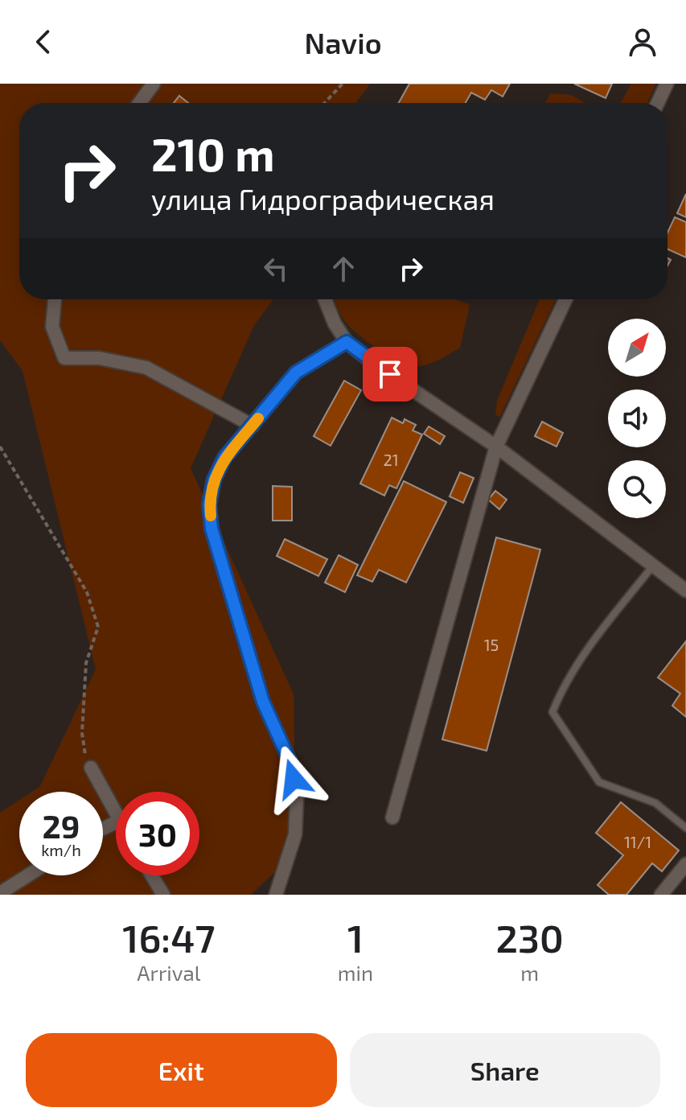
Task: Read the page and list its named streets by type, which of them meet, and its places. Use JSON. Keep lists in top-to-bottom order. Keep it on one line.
{"house_numbers":["21","15","11/1"],"north":"top right","page":{"header":"Navio","turn":["210 m","улица Гидрографическая"],"speed":"29 km/h","limit":"30","eta":["16:47","Arrival","1","min","230","m"],"buttons":["Exit","Share"]}}
